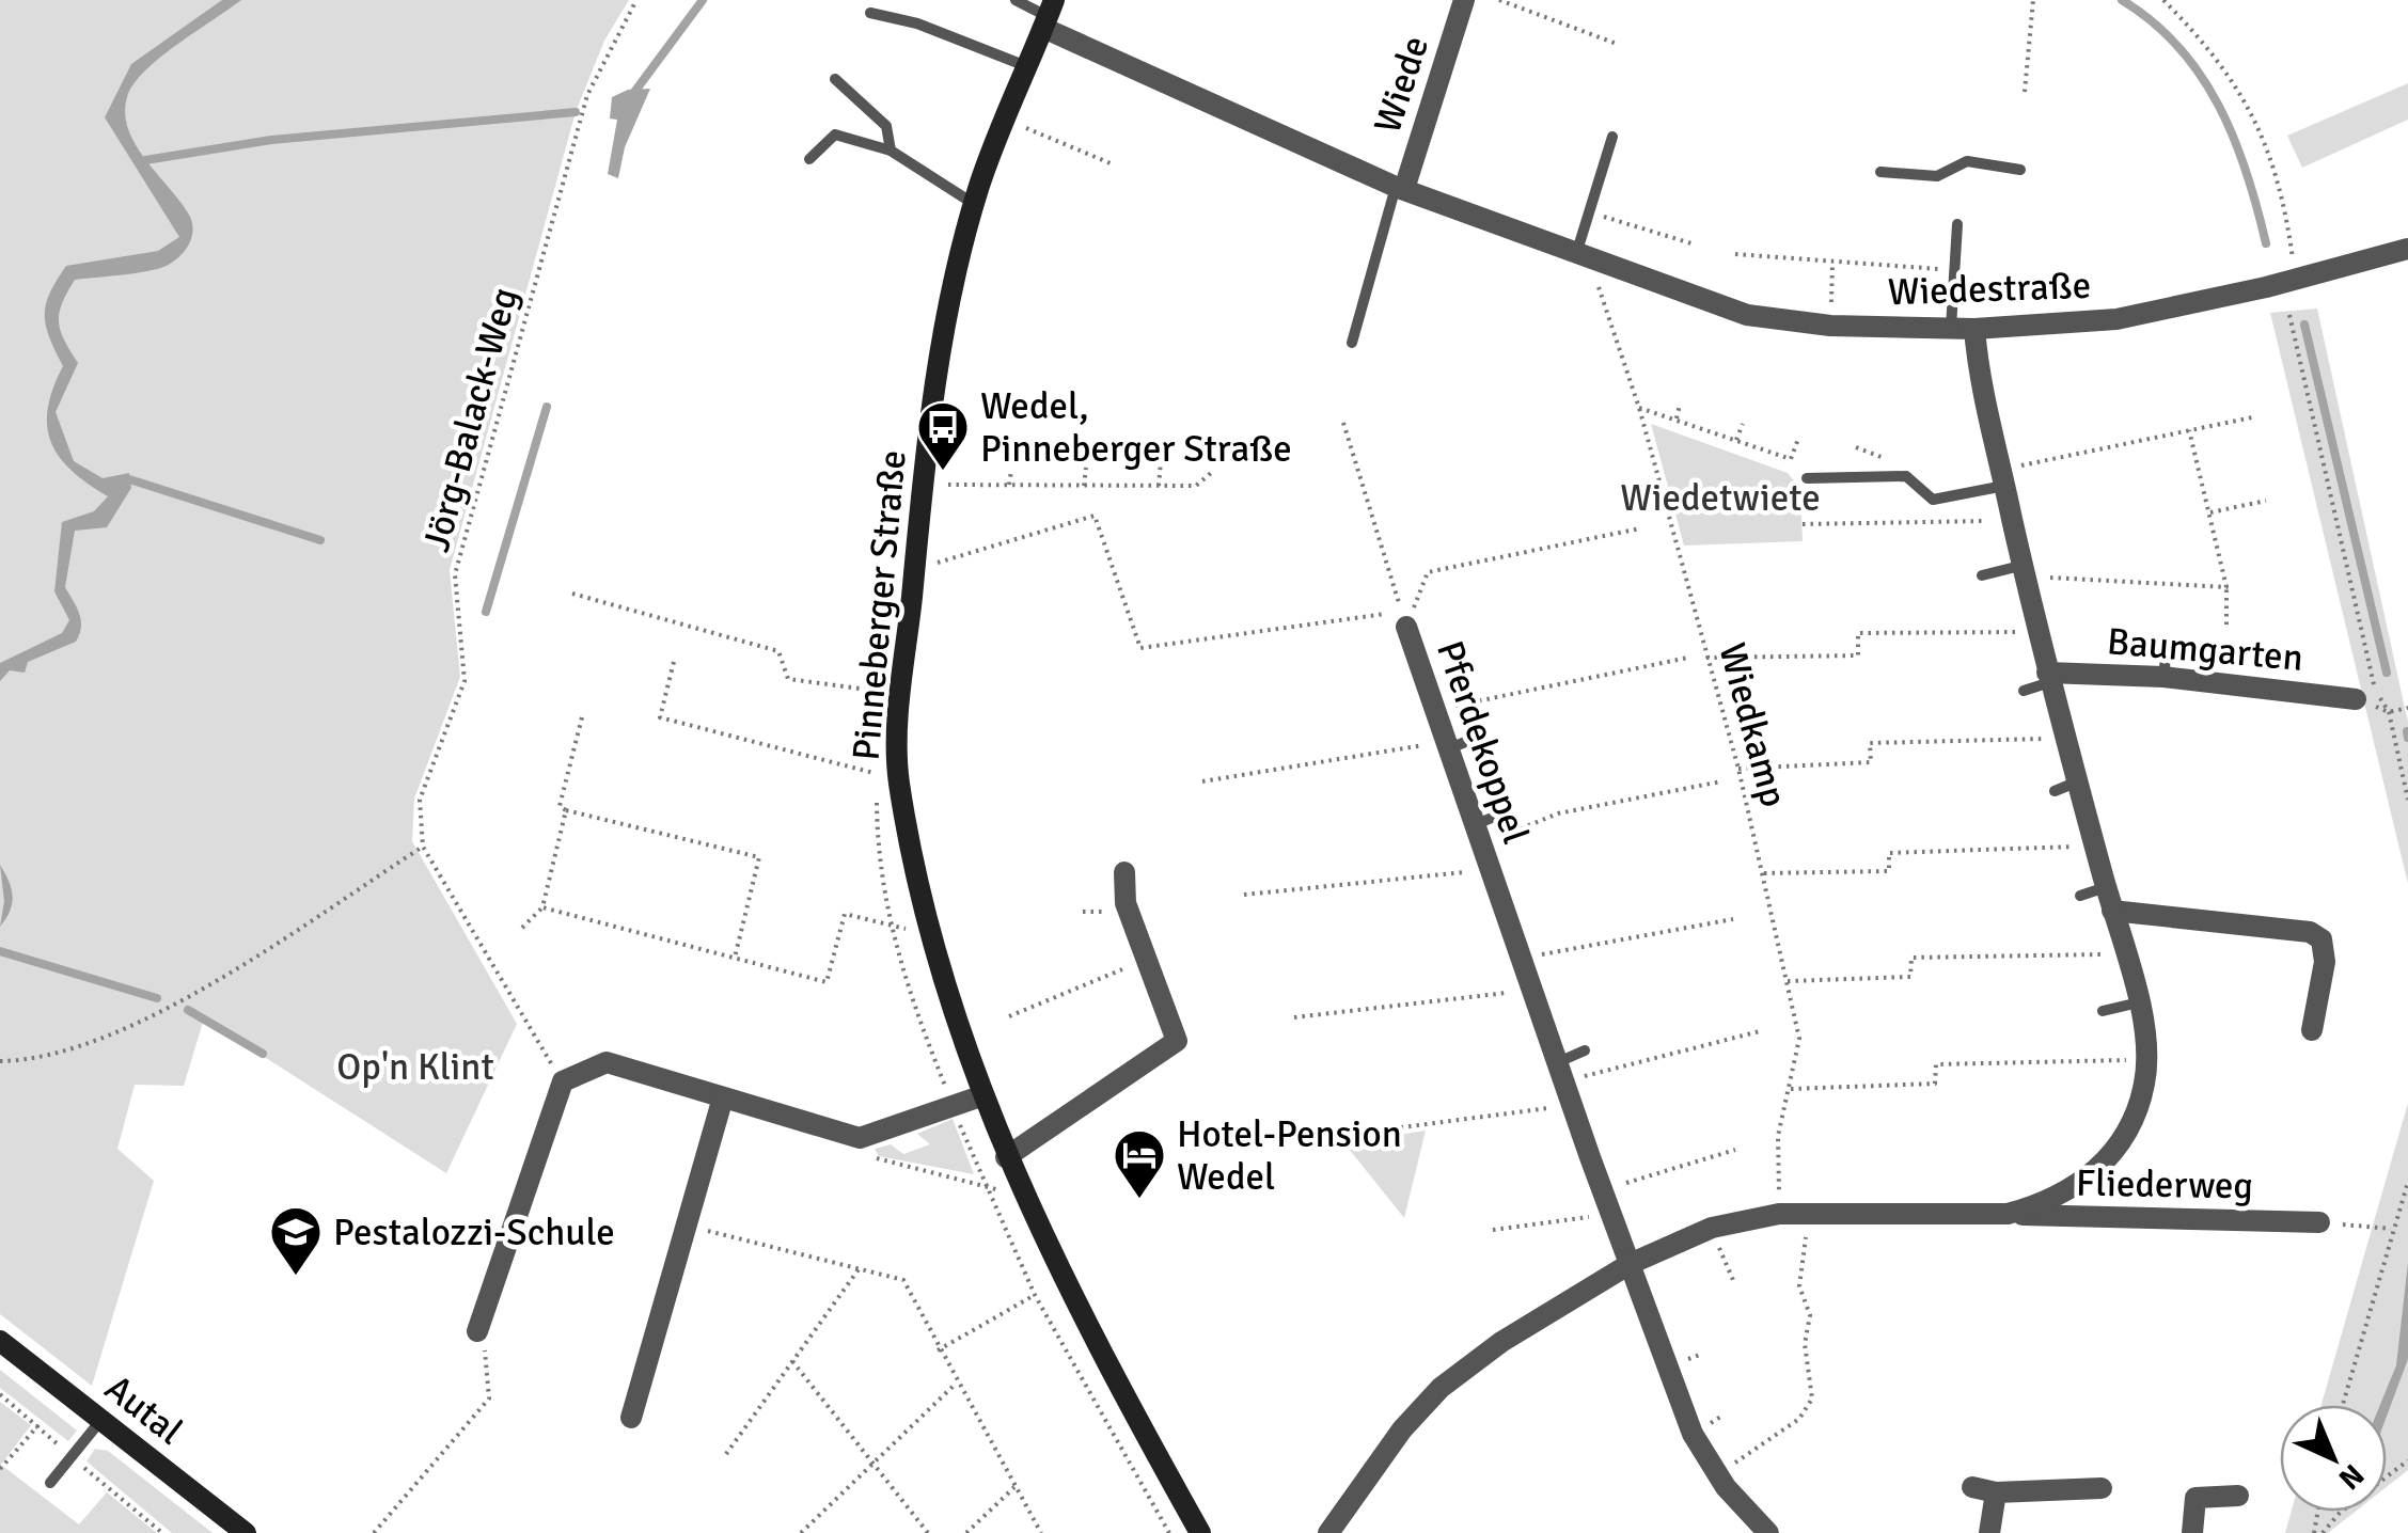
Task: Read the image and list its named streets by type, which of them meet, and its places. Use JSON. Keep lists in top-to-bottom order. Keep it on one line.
{"streets":{"main road":["Pinneberger Straße","Autal"],"street":["Wiede","Wiedestraße","Baumgarten","Pferdekoppel","Fliederweg"],"path":["Jörg-Balack-Weg","Wiedkamp"]},"crossings":[["Wiede","Wiedestraße"],["Wiedestraße","Pinneberger Straße"],["Wiedestraße","Wiedkamp"],["Pinneberger Straße","Pferdekoppel"]],"parks":["Wiedetwiete","Op'n Klint"],"places":{"bus stop":["Wedel, Pinneberger Straße"],"hotel":["Hotel-Pension Wedel"],"school or university":["Pestalozzi-Schule"]},"north":"bottom right"}
